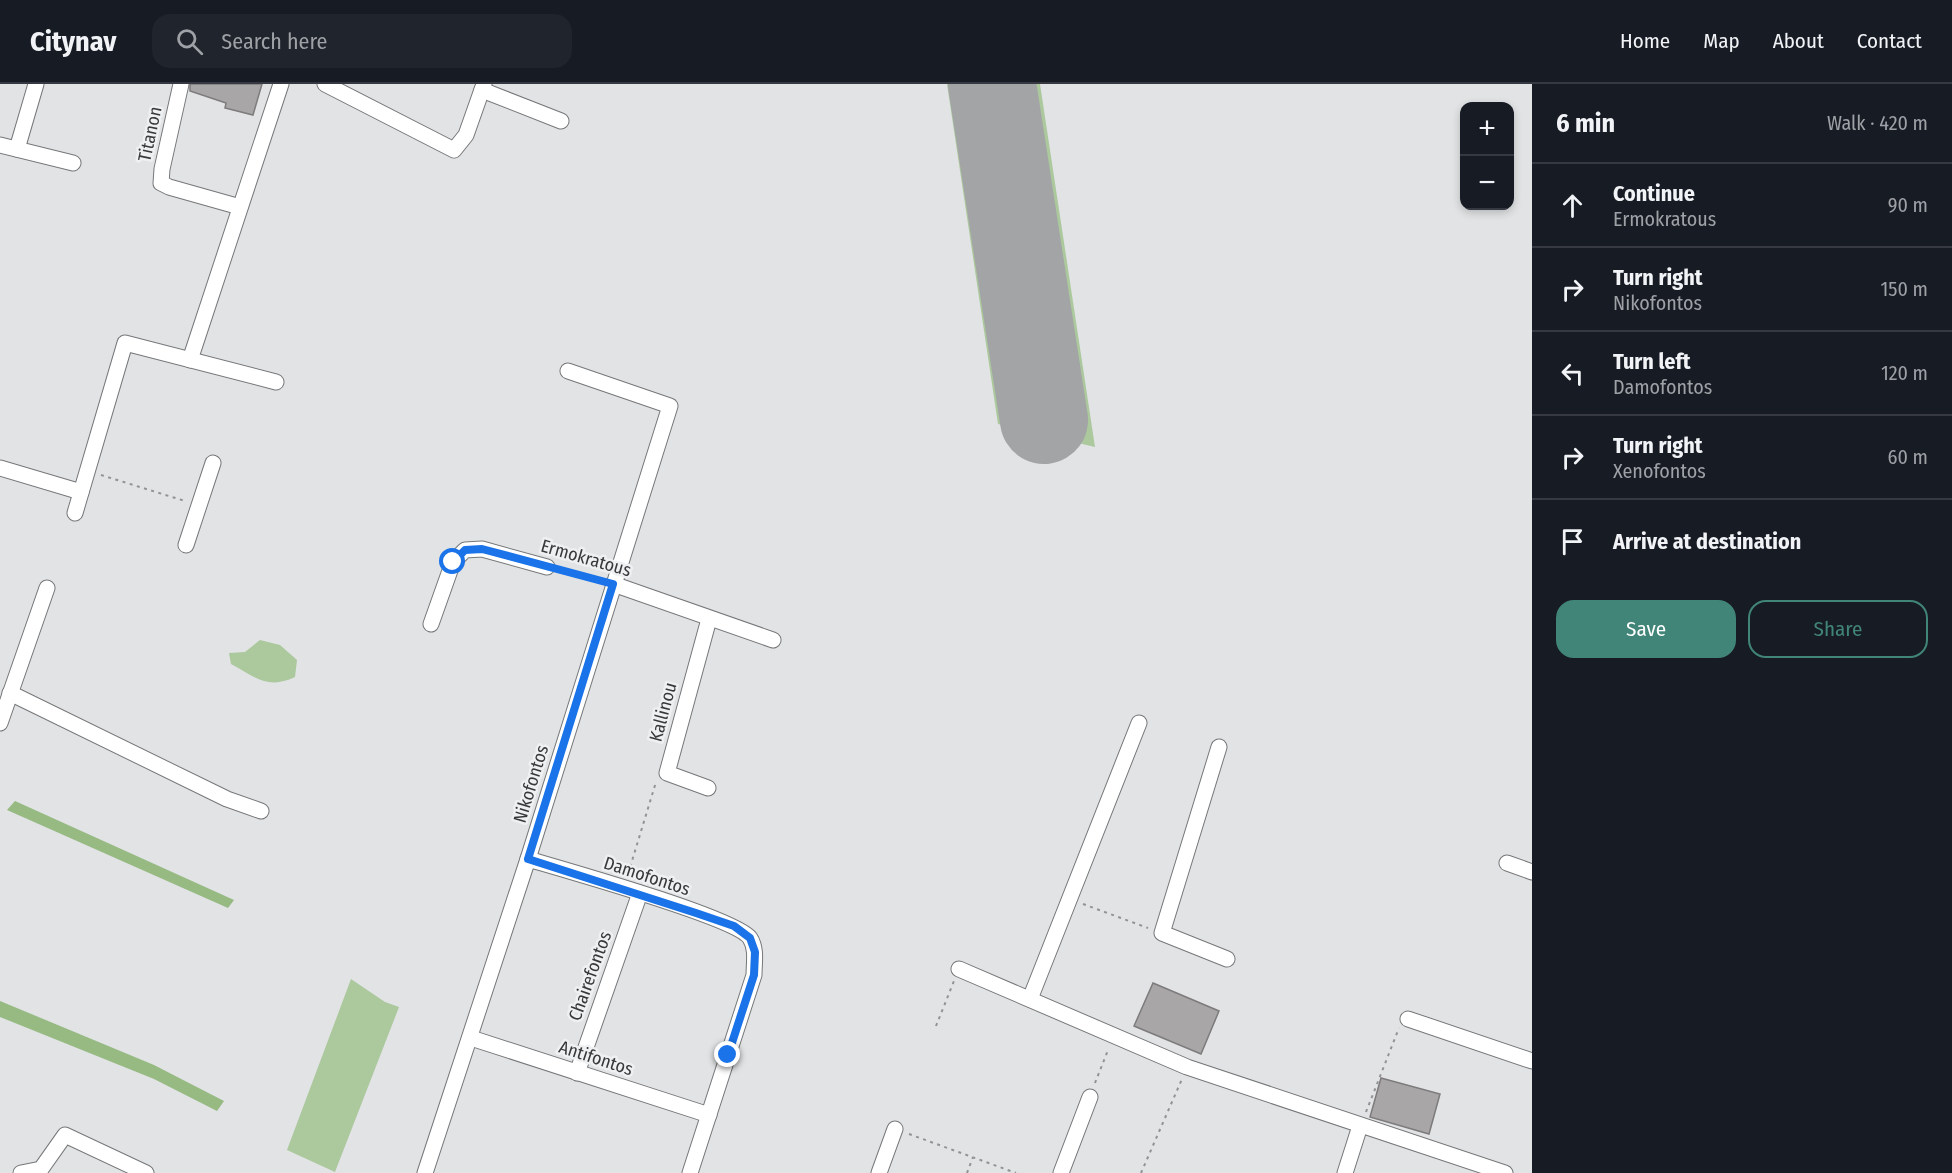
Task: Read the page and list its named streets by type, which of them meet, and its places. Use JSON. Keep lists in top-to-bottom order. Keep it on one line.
{"streets":{"street":["Titanon","Ermokratous","Kallinou","Nikofontos","Damofontos","Chairefontos","Antifontos"]},"crossings":[["Ermokratous","Kallinou"],["Ermokratous","Nikofontos"],["Nikofontos","Damofontos"],["Nikofontos","Antifontos"],["Damofontos","Chairefontos"],["Damofontos","Antifontos"],["Chairefontos","Antifontos"]],"page":{"header":"Citynav","search":"Search here","nav":["Home","Map","About","Contact"],"heading":["6 min","Walk · 420 m"],"map_buttons":["+","−"],"list":[["Continue","Ermokratous","90 m"],["Turn right","Nikofontos","150 m"],["Turn left","Damofontos","120 m"],["Turn right","Xenofontos","60 m"],"Arrive at destination"],"buttons":["Save","Share"]}}
